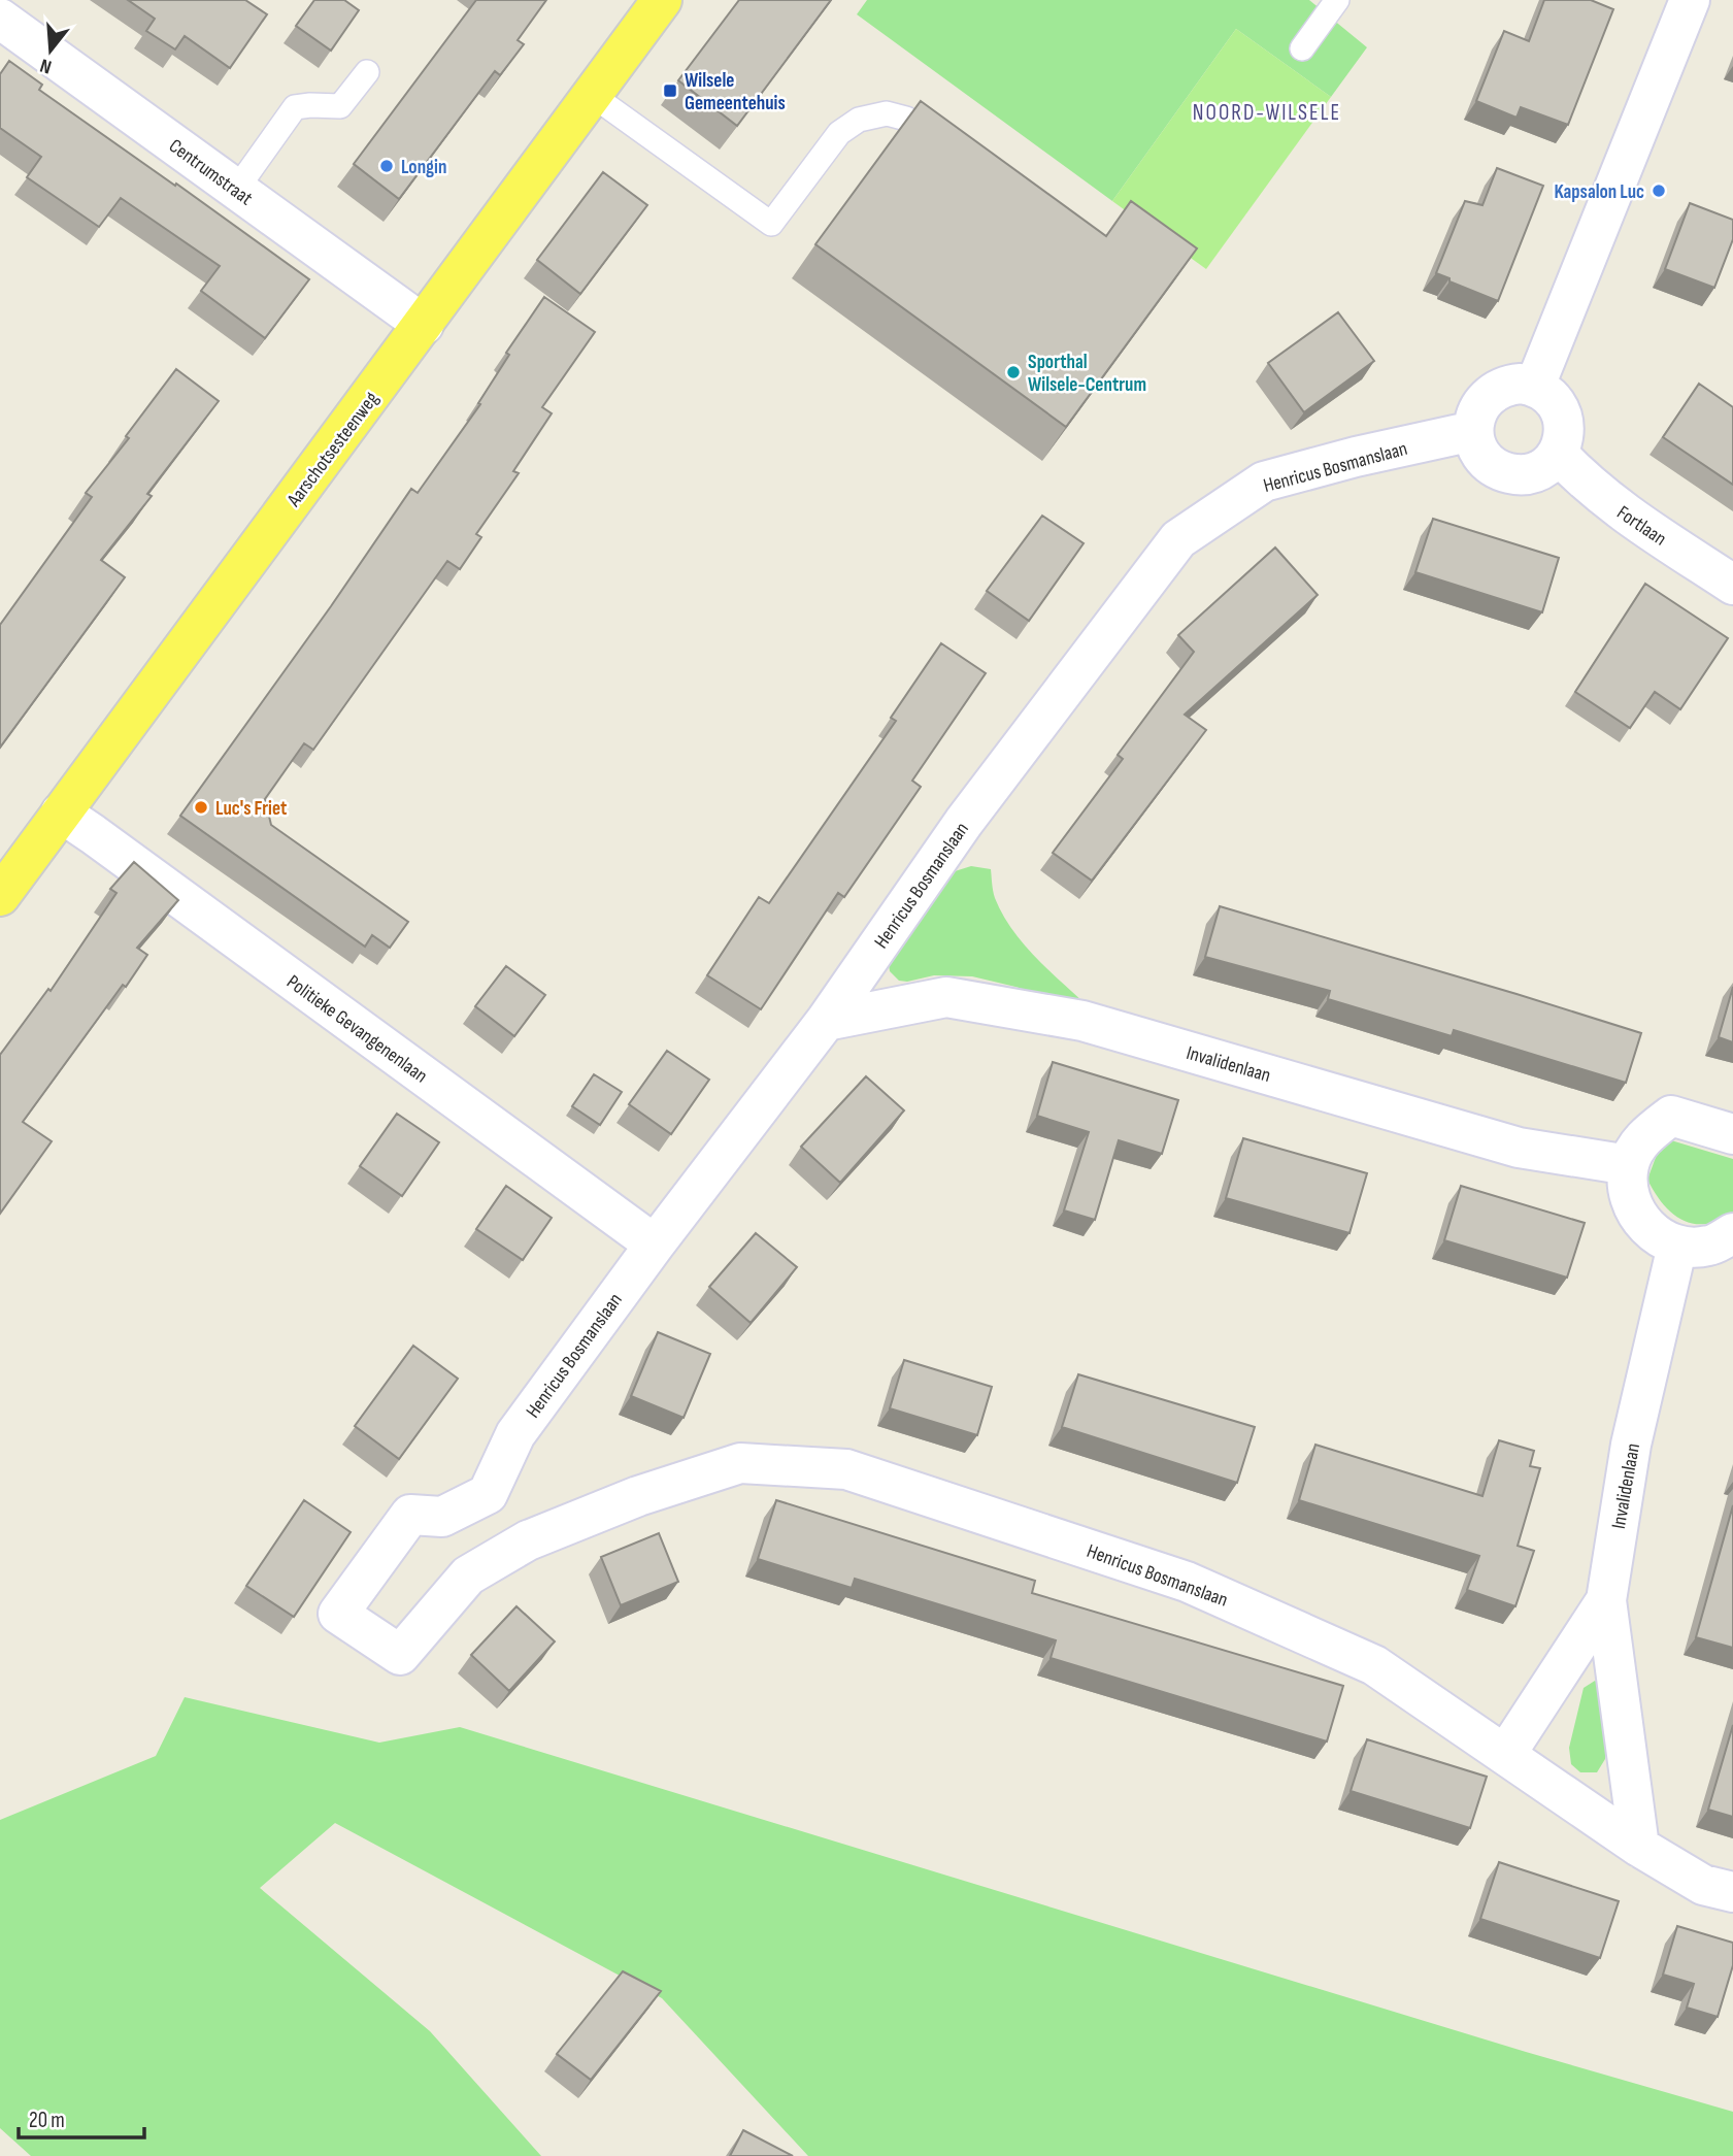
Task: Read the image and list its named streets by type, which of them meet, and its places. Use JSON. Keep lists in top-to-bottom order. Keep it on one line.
{"streets":{"main road":["Aarschotsesteenweg"],"street":["Centrumstraat","Henricus Bosmanslaan","Fortlaan","Politieke Gevangenenlaan","Invalidenlaan"]},"crossings":[["Centrumstraat","Aarschotsesteenweg"],["Aarschotsesteenweg","Politieke Gevangenenlaan"],["Henricus Bosmanslaan","Fortlaan"],["Henricus Bosmanslaan","Politieke Gevangenenlaan"],["Henricus Bosmanslaan","Invalidenlaan"]],"districts":["NOORD-WILSELE"],"places":{"transit":["Wilsele Gemeentehuis"],"other":["Longin","Kapsalon Luc","Sporthal Wilsele-Centrum","Luc's Friet"]},"scale_bar":"20 m","north":"bottom"}
